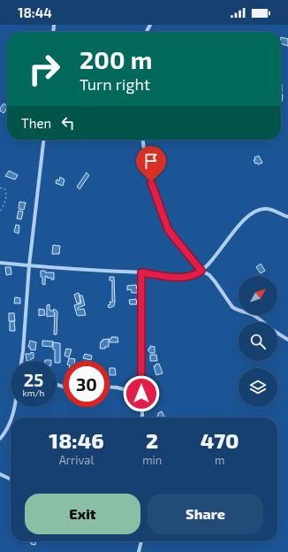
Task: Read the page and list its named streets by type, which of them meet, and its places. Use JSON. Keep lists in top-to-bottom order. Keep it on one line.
{"north":"top right","page":{"status":"18:44","turn":["200 m","Turn right"],"then":"Then","speed":"25 km/h","limit":"30","eta":["18:46","Arrival","2","min","470","m"],"buttons":["Exit","Share"]}}
